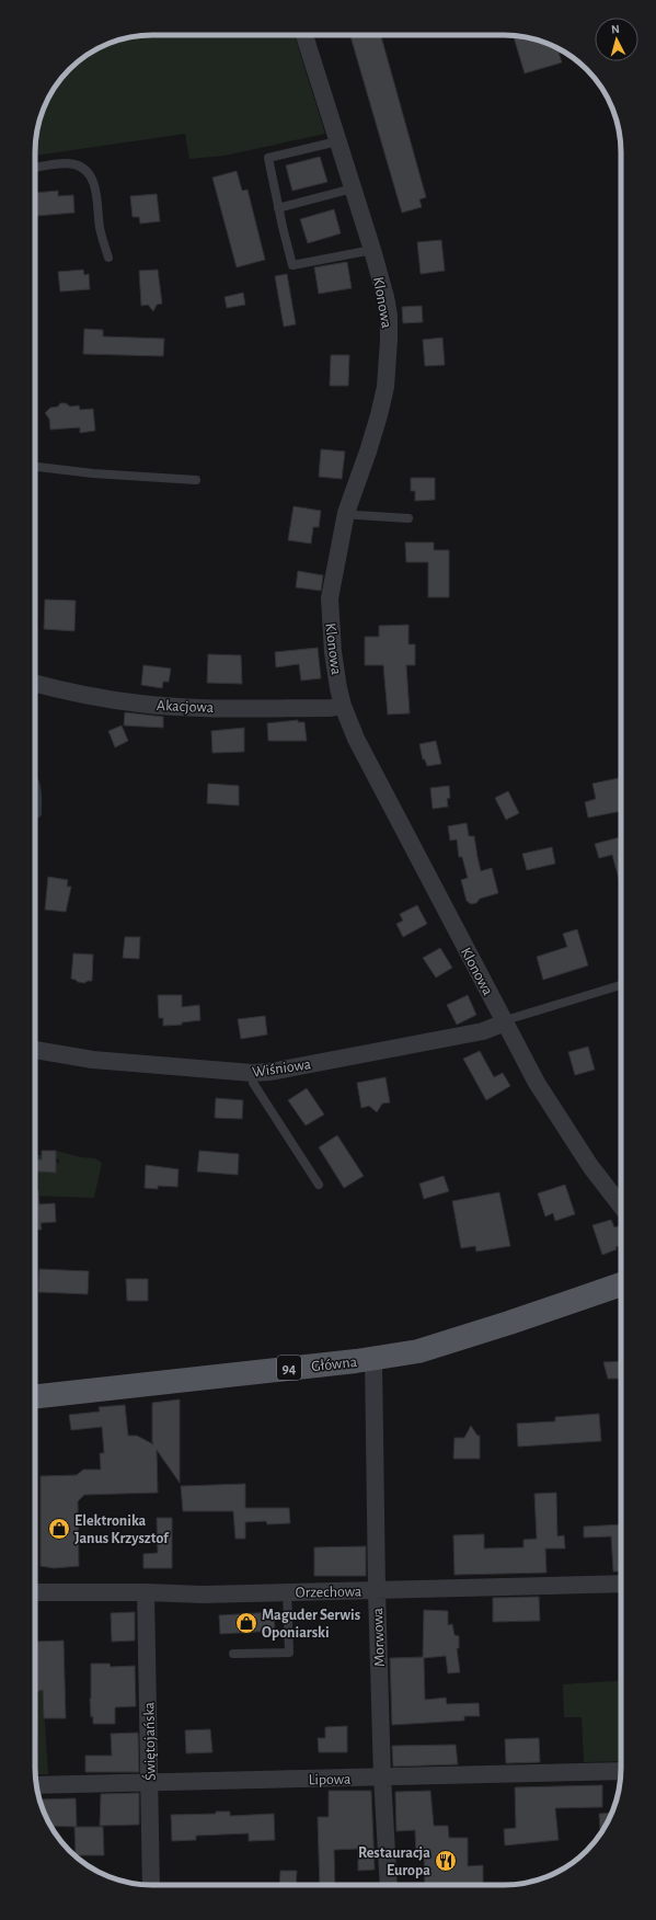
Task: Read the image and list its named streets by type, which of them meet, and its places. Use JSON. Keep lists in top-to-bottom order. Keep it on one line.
{"streets":{"main road":["Główna","94"],"street":["Klonowa","Akacjowa","Wiśniowa","Orzechowa","Morwowa","Świętojańska","Lipowa"]},"crossings":[["Klonowa","Akacjowa"],["Klonowa","Wiśniowa"],["Główna","Morwowa"],["Orzechowa","Morwowa"],["Orzechowa","Świętojańska"],["Morwowa","Lipowa"],["Świętojańska","Lipowa"]],"places":{"shop":["Elektronika Janus Krzysztof","Maguder Serwis Oponiarski"],"restaurant":["Restauracja Europa"]},"north":"top"}
